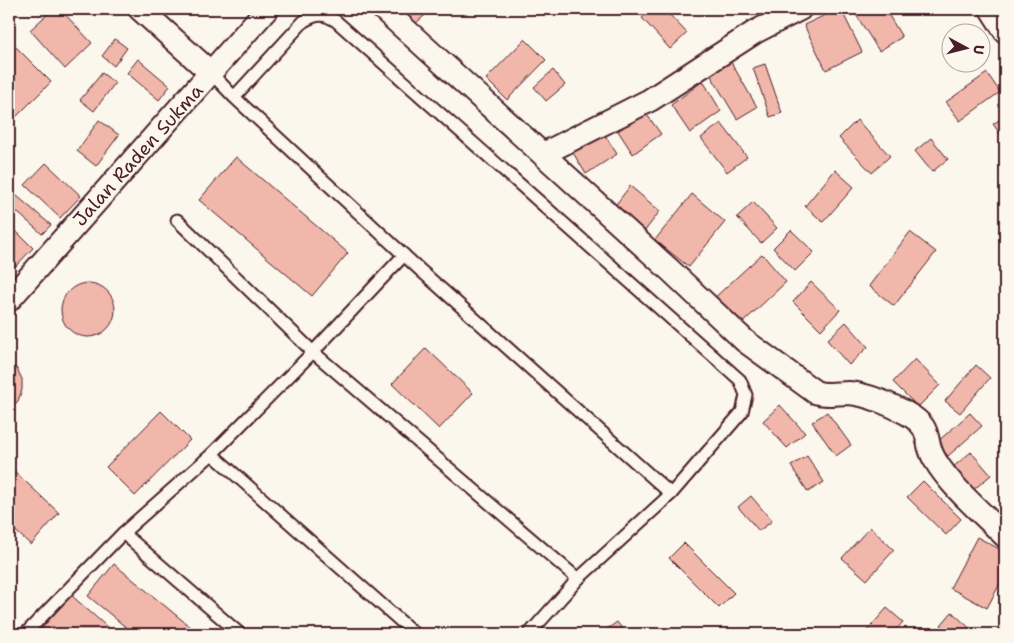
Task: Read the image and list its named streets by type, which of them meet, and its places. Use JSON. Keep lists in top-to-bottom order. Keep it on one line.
{"streets":{"street":["Jalan Raden Sukma"]},"north":"right"}
